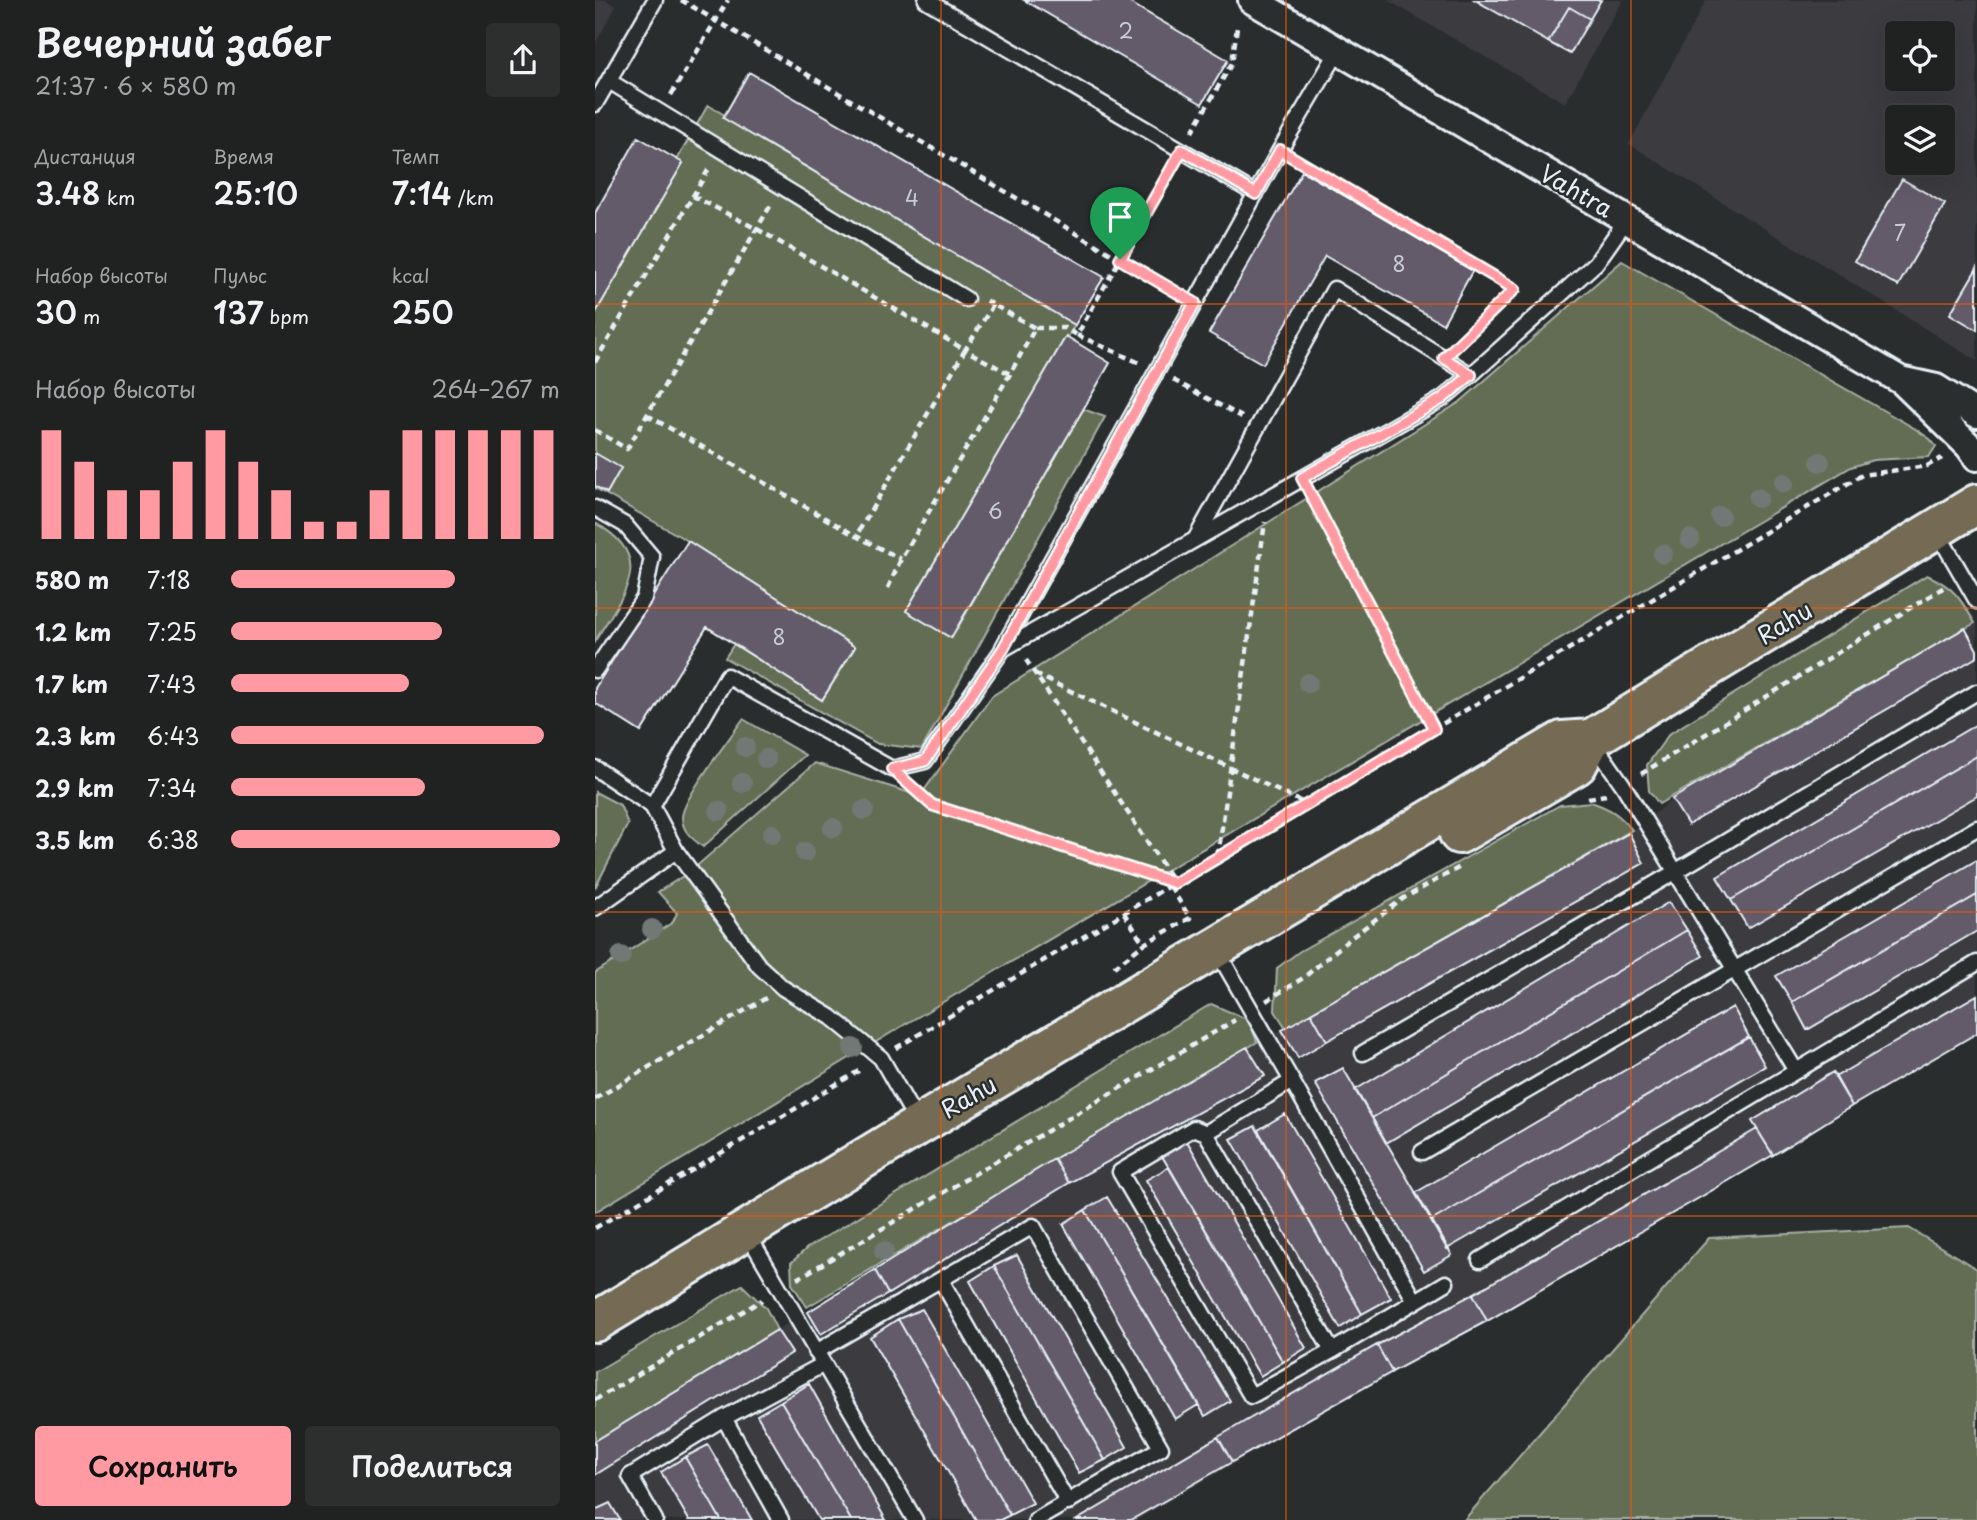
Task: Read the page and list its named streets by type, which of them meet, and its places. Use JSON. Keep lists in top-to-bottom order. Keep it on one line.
{"streets":{"highway":["Rahu"],"street":["Vahtra"]},"house_numbers":["2","4","7","8","6","8"],"page":{"heading":["Вечерний забег","21:37 · 6 × 580 m"],"stats":[["Дистанция","3.48 km"],["Время","25:10"],["Темп","7:14 /km"],["Набор высоты","30 m"],["Пульс","137 bpm"],["kcal","250"]],"chart":["Набор высоты","264–267 m"],"list":[{"name":"580 m","note":"7:18"},{"name":"1.2 km","note":"7:25"},{"name":"1.7 km","note":"7:43"},{"name":"2.3 km","note":"6:43"},{"name":"2.9 km","note":"7:34"},{"name":"3.5 km","note":"6:38"}],"buttons":["Сохранить","Поделиться"]}}
